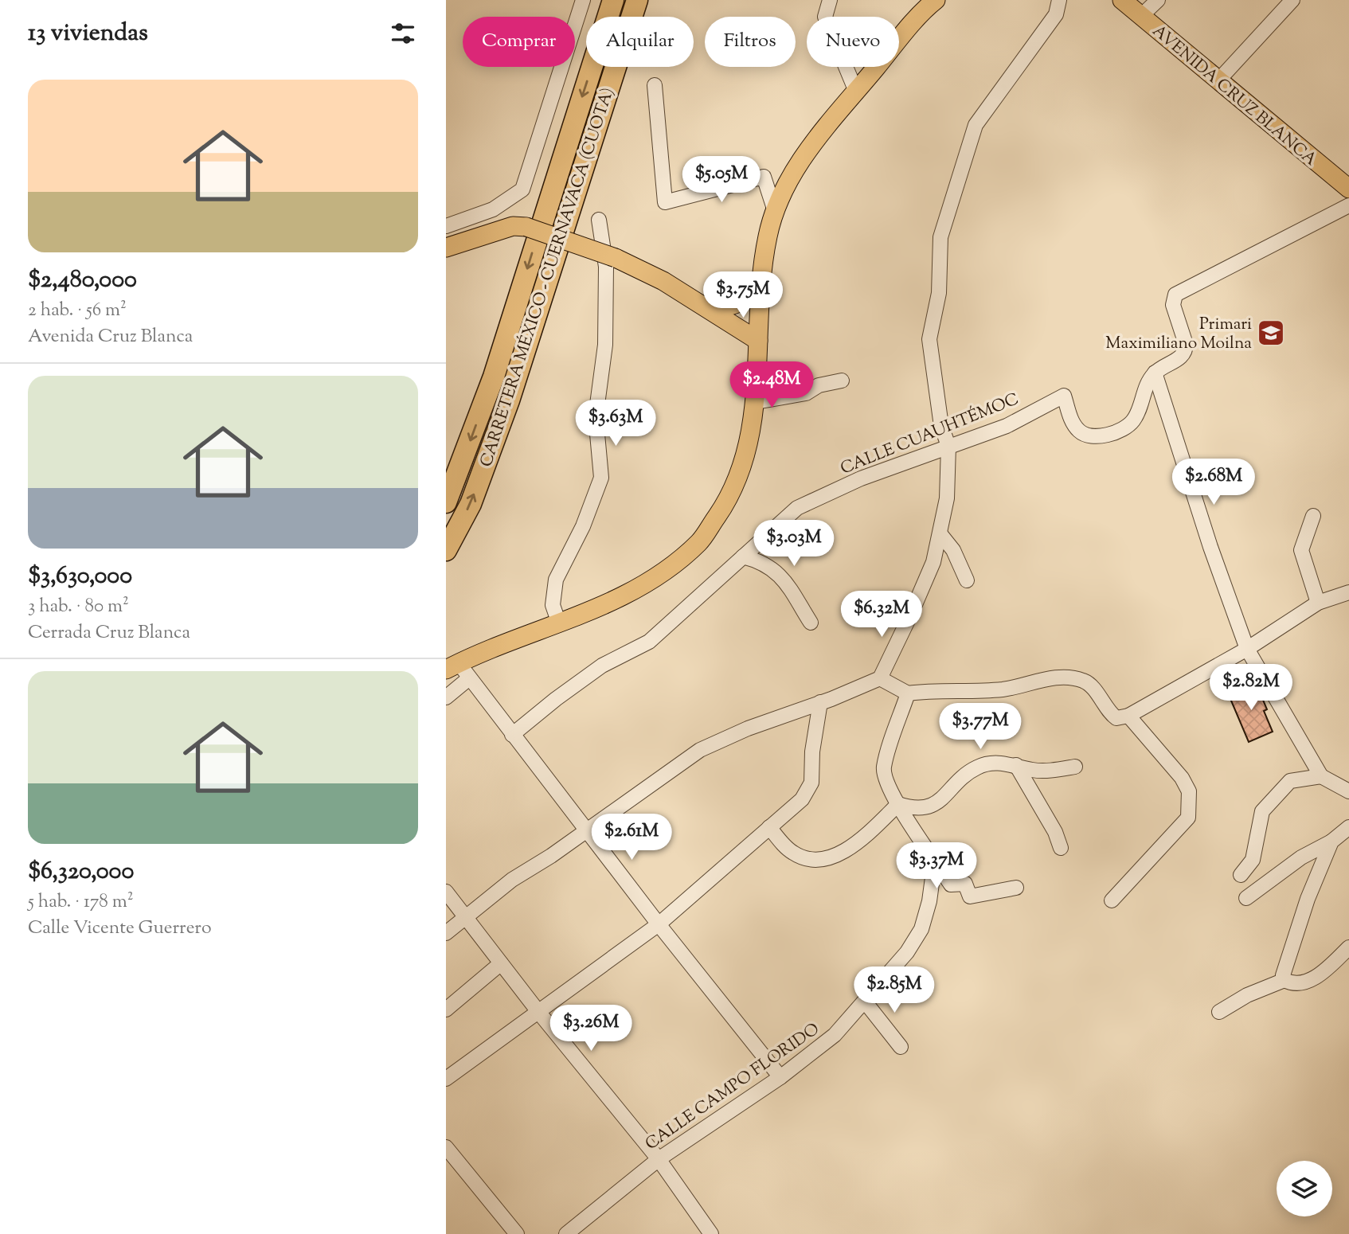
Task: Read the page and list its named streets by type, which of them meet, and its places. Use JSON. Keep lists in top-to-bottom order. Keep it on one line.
{"streets":{"highway":["CARRETERA MÉXICO - CUERNAVACA (CUOTA)"],"main road":["AVENIDA CRUZ BLANCA"],"street":["CALLE CUAUHTÉMOC","CALLE CAMPO FLORIDO"]},"places":{"school or university":["Primari Maximiliano Moilna"]},"page":{"heading":"13 viviendas","chip":["Comprar","Alquilar","Filtros","Nuevo"],"list":[{"name":"$2,480,000","note":"2 hab. · 56 m² · Avenida Cruz Blanca"},{"name":"$3,630,000","note":"3 hab. · 80 m² · Cerrada Cruz Blanca"},{"name":"$6,320,000","note":"5 hab. · 178 m² · Calle Vicente Guerrero"}],"price":["$5.05M","$3.75M","$2.48M","$3.63M","$2.68M","$3.03M","$6.32M","$2.82M","$3.77M","$2.61M","$3.37M","$2.85M","$3.26M"]}}
